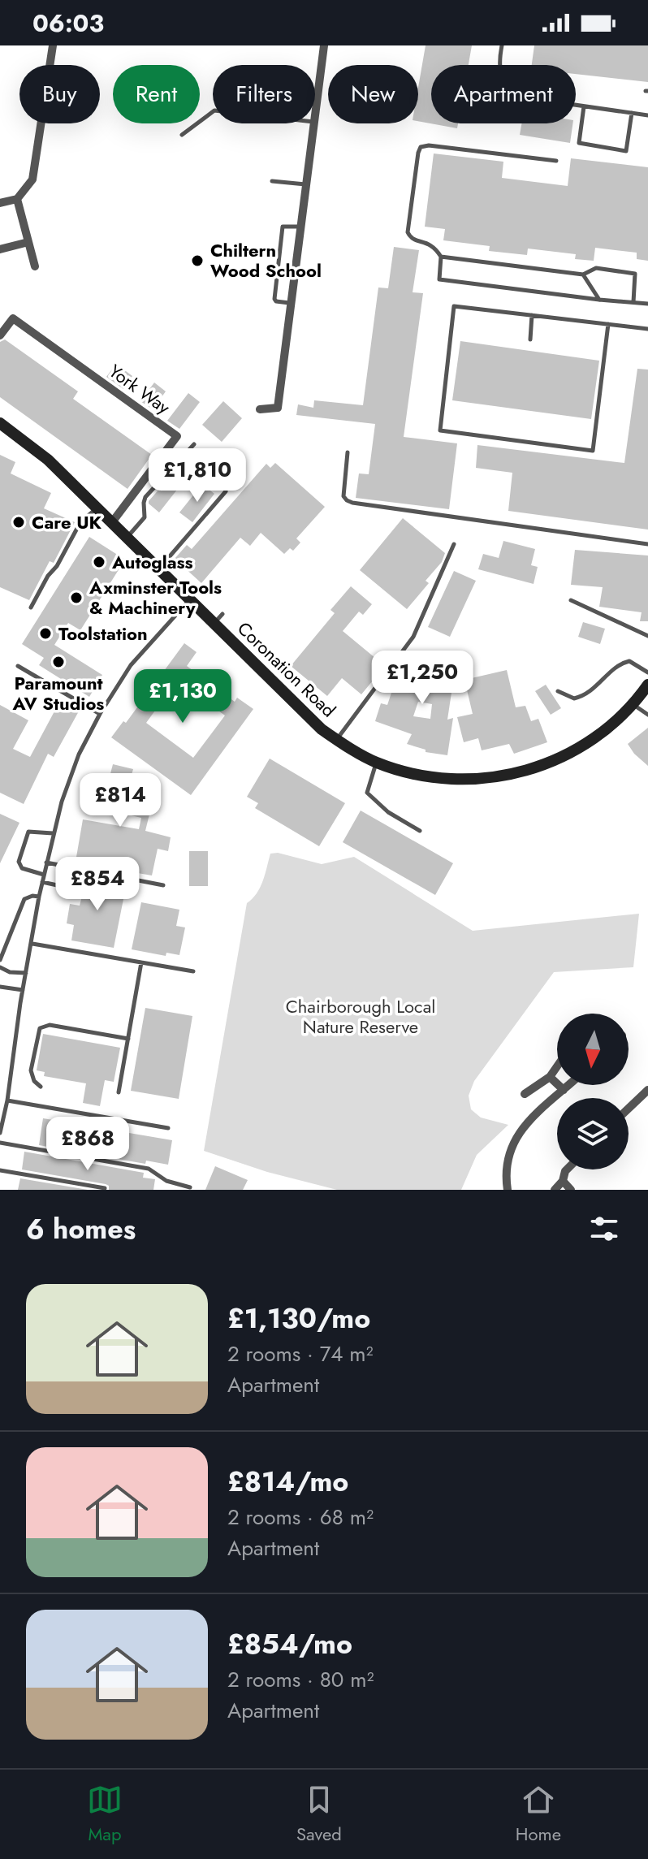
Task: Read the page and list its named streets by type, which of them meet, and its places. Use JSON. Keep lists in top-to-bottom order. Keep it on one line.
{"streets":{"street":["York Way","Coronation Road"]},"crossings":[["York Way","Coronation Road"]],"parks":["Chairborough Local Nature Reserve"],"places":["Chiltern Wood School","Care UK","Autoglass","Axminster Tools & Machinery","Toolstation","Paramount AV Studios"],"north":"bottom","page":{"status":"06:03","chip":["Buy","Rent","Filters","New","Apartment"],"price":["£1,810","£1,250","£1,130","£814","£854","£868"],"heading":"6 homes","list":[{"name":"£1,130/mo","note":"2 rooms · 74 m² · Apartment"},{"name":"£814/mo","note":"2 rooms · 68 m² · Apartment"},{"name":"£854/mo","note":"2 rooms · 80 m² · Apartment"}],"tabs":["Map","Saved","Home"]}}
